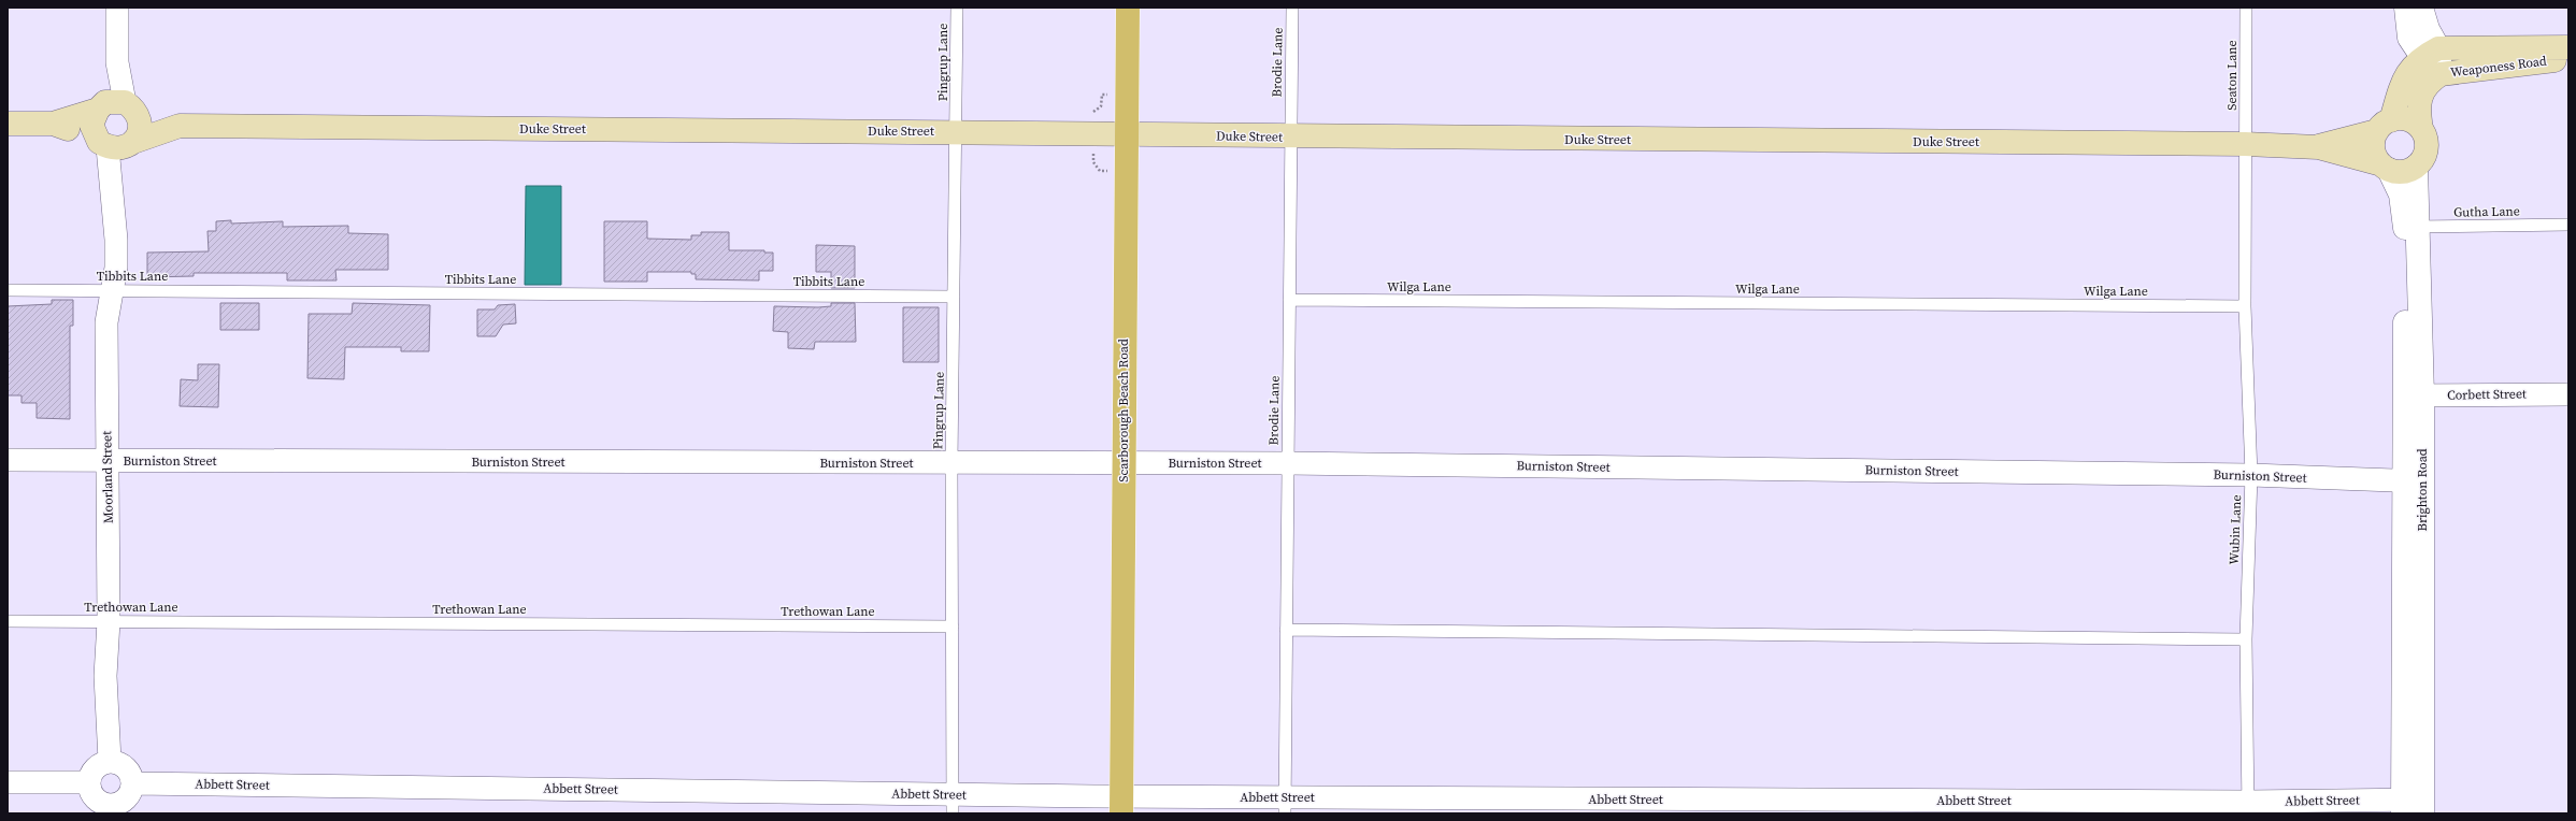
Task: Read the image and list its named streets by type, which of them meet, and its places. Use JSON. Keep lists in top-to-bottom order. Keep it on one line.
{"streets":{"main road":["Weaponess Road","Duke Street","Scarborough Beach Road"],"street":["Corbett Street","Burniston Street","Moorland Street","Brighton Road","Abbett Street"],"lane":["Pingrup Lane","Brodie Lane","Seaton Lane","Gutha Lane","Tibbits Lane","Wilga Lane","Wubin Lane","Trethowan Lane"]},"crossings":[["Pingrup Lane","Duke Street"],["Pingrup Lane","Tibbits Lane"],["Pingrup Lane","Burniston Street"],["Pingrup Lane","Trethowan Lane"],["Pingrup Lane","Abbett Street"],["Brodie Lane","Duke Street"],["Brodie Lane","Wilga Lane"],["Brodie Lane","Burniston Street"],["Brodie Lane","Abbett Street"],["Weaponess Road","Duke Street"],["Weaponess Road","Brighton Road"],["Seaton Lane","Duke Street"],["Seaton Lane","Wubin Lane"],["Duke Street","Scarborough Beach Road"],["Duke Street","Moorland Street"],["Duke Street","Brighton Road"],["Duke Street","Wubin Lane"],["Gutha Lane","Brighton Road"],["Tibbits Lane","Moorland Street"],["Wilga Lane","Wubin Lane"],["Corbett Street","Brighton Road"],["Scarborough Beach Road","Burniston Street"],["Scarborough Beach Road","Abbett Street"],["Burniston Street","Moorland Street"],["Burniston Street","Brighton Road"],["Burniston Street","Wubin Lane"],["Moorland Street","Trethowan Lane"],["Moorland Street","Abbett Street"],["Brighton Road","Abbett Street"],["Wubin Lane","Abbett Street"]]}
